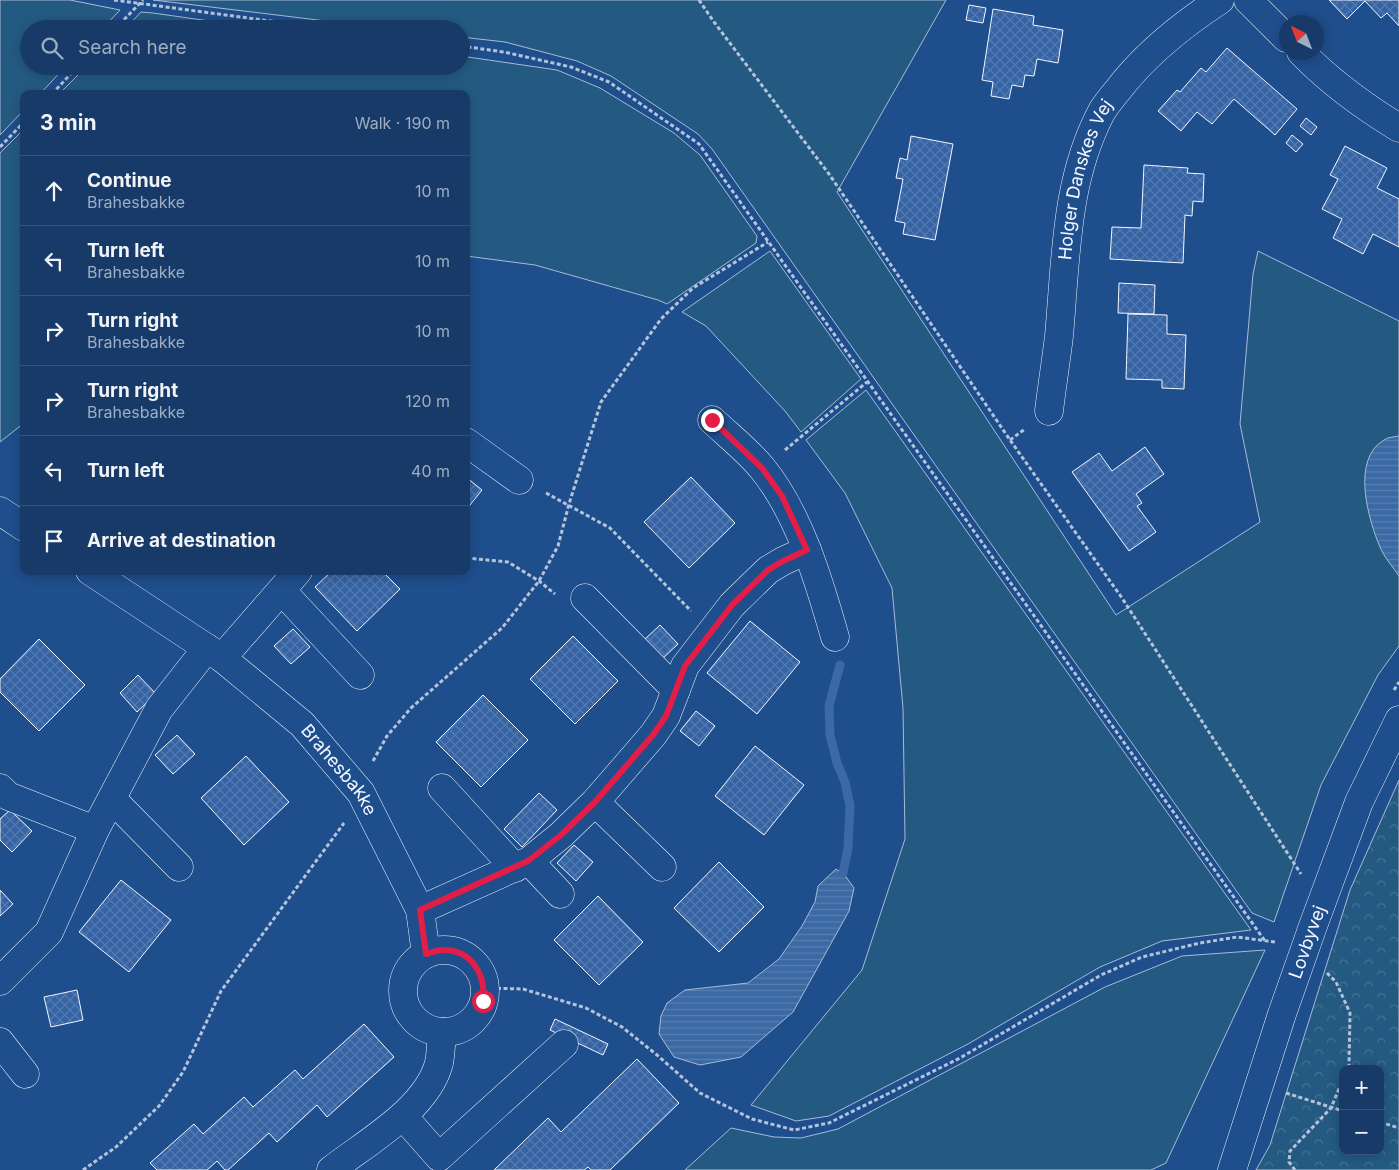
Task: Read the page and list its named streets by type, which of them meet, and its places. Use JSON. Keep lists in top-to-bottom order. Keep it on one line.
{"streets":{"street":["Holger Danskes Vej","Brahesbakke","Lovbyvej"]},"north":"top left","page":{"search":"Search here","heading":["3 min","Walk · 190 m"],"list":[["Continue","Brahesbakke","10 m"],["Turn left","Brahesbakke","10 m"],["Turn right","Brahesbakke","10 m"],["Turn right","Brahesbakke","120 m"],["Turn left","40 m"],"Arrive at destination"],"map_buttons":["+","−"]}}
